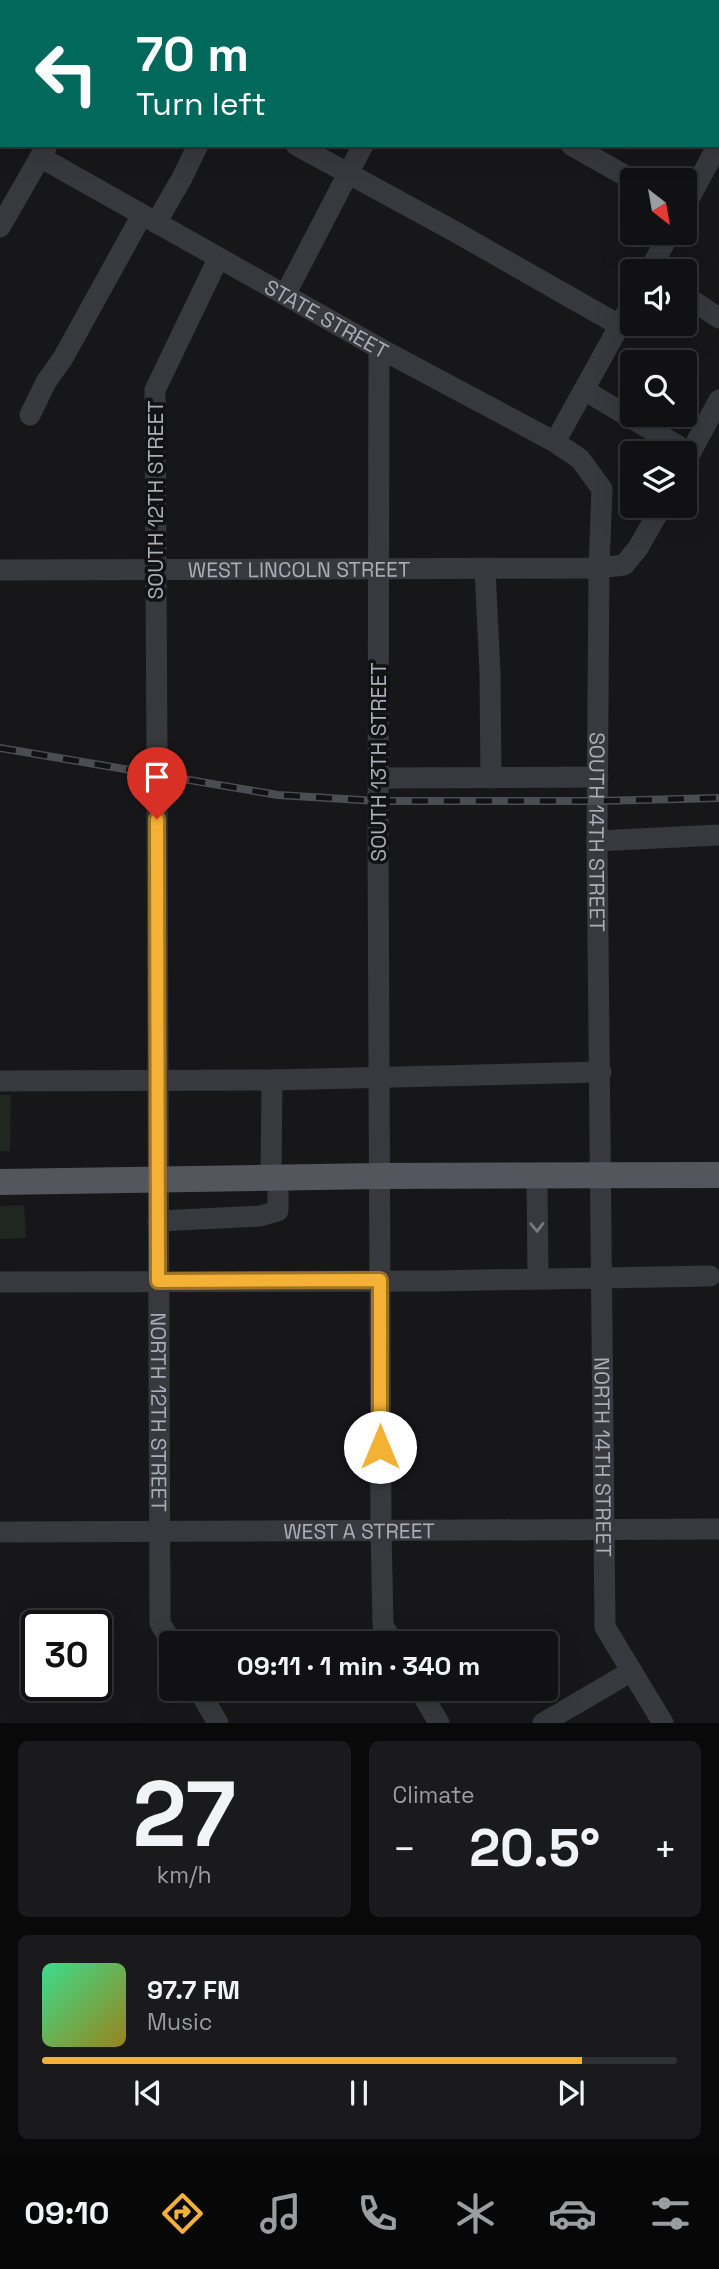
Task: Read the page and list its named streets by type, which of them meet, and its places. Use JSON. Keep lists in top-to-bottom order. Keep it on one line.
{"streets":{"street":["STATE STREET","SOUTH 12TH STREET","WEST LINCOLN STREET","SOUTH 13TH STREET","SOUTH 14TH STREET","NORTH 12TH STREET","NORTH 14TH STREET","WEST A STREET"]},"crossings":[["STATE STREET","SOUTH 12TH STREET"],["STATE STREET","SOUTH 13TH STREET"],["STATE STREET","SOUTH 14TH STREET"],["SOUTH 12TH STREET","WEST LINCOLN STREET"],["WEST LINCOLN STREET","SOUTH 13TH STREET"],["WEST LINCOLN STREET","SOUTH 14TH STREET"],["SOUTH 13TH STREET","WEST A STREET"],["SOUTH 14TH STREET","NORTH 14TH STREET"],["NORTH 12TH STREET","WEST A STREET"],["NORTH 14TH STREET","WEST A STREET"]],"north":"bottom right","page":{"turn":["70 m","Turn left"],"limit":"30","trip":"09:11 · 1 min · 340 m","tile":[["27","km/h"],"Climate"],"heat":["−","20.5°","+"],"song":["97.7 FM","Music"],"tabs":"09:10"}}
